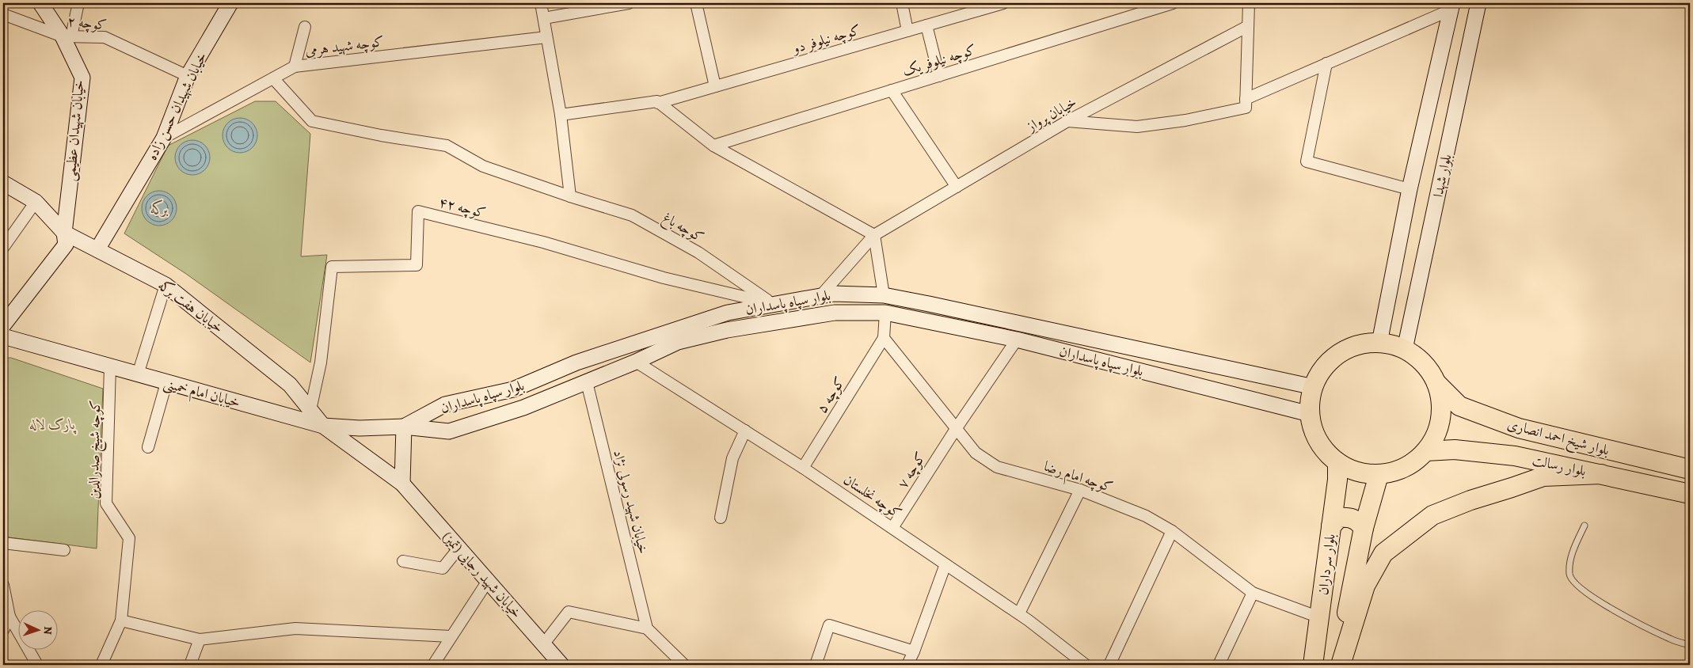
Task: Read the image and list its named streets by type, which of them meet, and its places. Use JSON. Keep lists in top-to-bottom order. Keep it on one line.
{"streets":{"highway":["بلوار شیخ احمد انصاری","بلوار رسالت","بلوار سرداران"],"main road":["خیابان شهیدان حسن زاده","خیابان شهیدان عظیمی","بلوار شهدا","بلوار سپاه پاسداران","خیابان هفت برکه","خیابان امام خمینی","خیابان شهید رجایی (تمیز)"],"street":["کوچه ۲","کوچه نیلوفر دو","کوچه شهید هرمی","کوچه نیلوفر یک","خیابان پرواز","کوچه ۴۲","کوچه باغ","کوچه ۵","کوچه شیخ صدرالدین","کوچه ۷","کوچه امام رضا","کوچه نخلستان","خیابان شهید رسولی نژاد"]},"crossings":[["کوچه ۲","خیابان شهیدان حسن زاده"],["کوچه ۲","خیابان شهیدان عظیمی"],["کوچه شهید هرمی","خیابان شهیدان حسن زاده"],["کوچه شهید هرمی","کوچه باغ"],["خیابان شهیدان حسن زاده","خیابان هفت برکه"],["خیابان پرواز","بلوار سپاه پاسداران"],["خیابان شهیدان عظیمی","خیابان هفت برکه"],["بلوار شهدا","بلوار سپاه پاسداران"],["بلوار شهدا","بلوار شیخ احمد انصاری"],["بلوار شهدا","بلوار رسالت"],["بلوار شهدا","بلوار سرداران"],["کوچه ۴۲","کوچه باغ"],["کوچه ۴۲","بلوار سپاه پاسداران"],["کوچه ۴۲","خیابان هفت برکه"],["کوچه باغ","بلوار سپاه پاسداران"],["بلوار سپاه پاسداران","خیابان امام خمینی"],["بلوار سپاه پاسداران","بلوار شیخ احمد انصاری"],["بلوار سپاه پاسداران","بلوار رسالت"],["بلوار سپاه پاسداران","کوچه ۷"],["بلوار سپاه پاسداران","کوچه نخلستان"],["بلوار سپاه پاسداران","خیابان شهید رسولی نژاد"],["بلوار سپاه پاسداران","بلوار سرداران"],["خیابان هفت برکه","خیابان امام خمینی"],["خیابان هفت برکه","خیابان شهید رجایی (تمیز)"],["خیابان امام خمینی","کوچه شیخ صدرالدین"],["خیابان امام خمینی","خیابان شهید رجایی (تمیز)"],["کوچه ۵","کوچه امام رضا"],["کوچه ۵","کوچه نخلستان"],["بلوار شیخ احمد انصاری","بلوار رسالت"],["بلوار شیخ احمد انصاری","بلوار سرداران"],["بلوار رسالت","بلوار سرداران"],["کوچه ۷","کوچه امام رضا"],["کوچه ۷","کوچه نخلستان"],["کوچه امام رضا","بلوار سرداران"]],"water":["برکه"],"parks":["پارک لاله"],"north":"right"}
